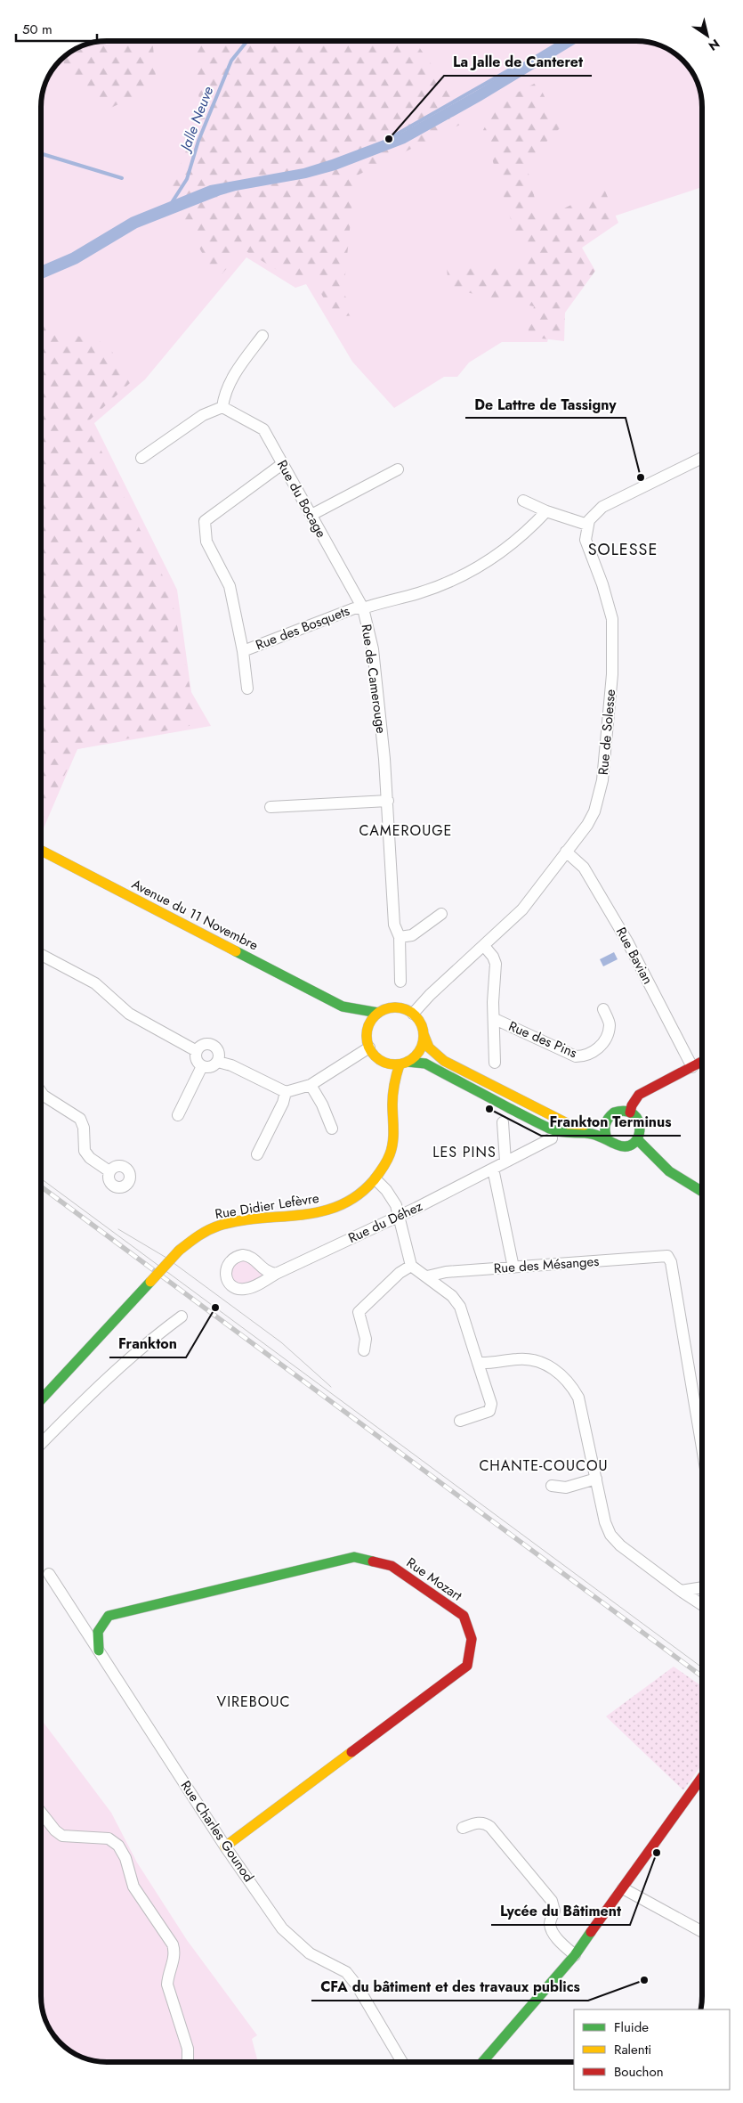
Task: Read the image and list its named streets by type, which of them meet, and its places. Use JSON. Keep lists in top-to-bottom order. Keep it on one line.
{"streets":{"main road":["Avenue du 11 Novembre","Rue Didier Lefèvre","Rue Mozart"],"street":["Rue du Bocage","Rue des Bosquets","Rue de Camerouge","Rue de Solesse","Rue Bavian","Rue des Pins","Rue du Déhez","Rue des Mésanges","Rue Charles Gounod"]},"crossings":[["Rue du Bocage","Rue des Bosquets"],["Rue du Bocage","Rue de Camerouge"],["Rue des Bosquets","Rue de Camerouge"],["Rue de Solesse","Avenue du 11 Novembre"],["Rue de Solesse","Rue Bavian"],["Rue de Solesse","Rue Didier Lefèvre"],["Avenue du 11 Novembre","Rue Didier Lefèvre"],["Rue Mozart","Rue Charles Gounod"]],"districts":["SOLESSE","CAMEROUGE","LES PINS","CHANTE-COUCOU","VIREBOUC"],"water":["Jalle Neuve"],"places":["La Jalle de Canteret","De Lattre de Tassigny","Frankton Terminus","Frankton","Lycée du Bâtiment","CFA du bâtiment et des travaux publics"],"legend":["Fluide","Ralenti","Bouchon"],"scale_bar":"50 m","north":"bottom right"}
